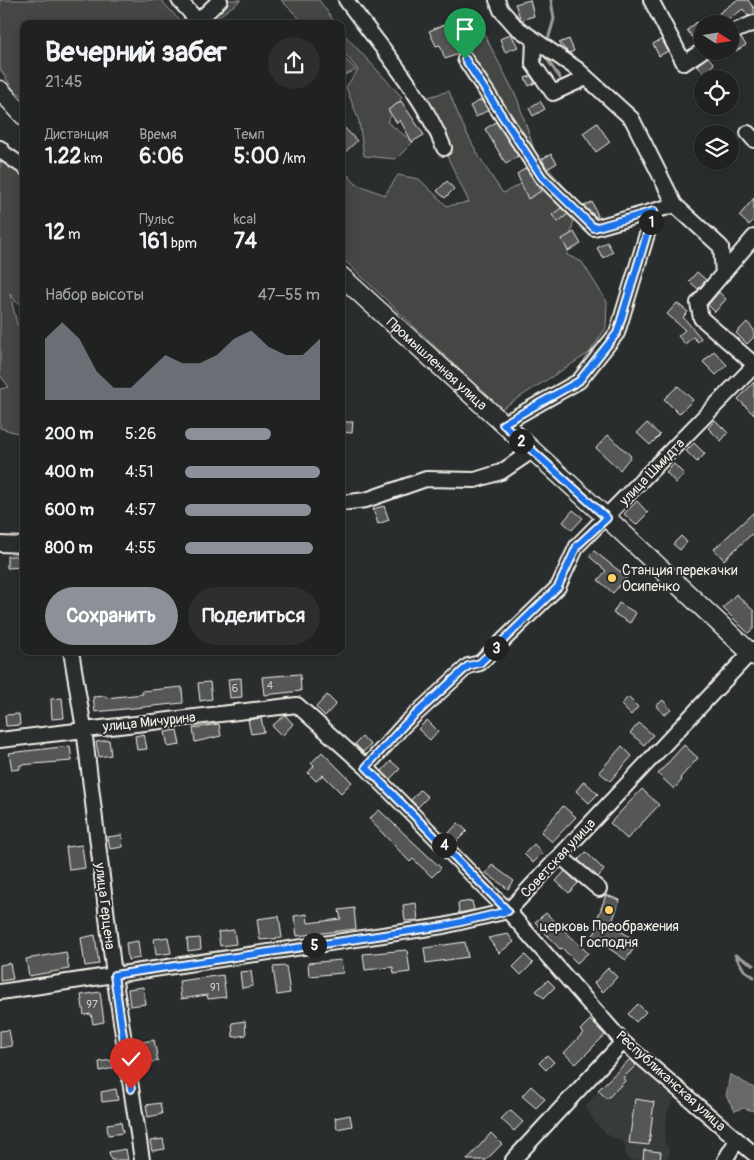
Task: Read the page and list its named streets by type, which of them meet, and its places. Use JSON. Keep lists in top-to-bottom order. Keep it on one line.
{"streets":{"main road":["Промышленная улица"],"street":["улица Шмидта","улица Мичурина","Советская улица","улица Герцена","Республиканская улица"]},"crossings":[["Промышленная улица","улица Шмидта"],["Промышленная улица","Советская улица"],["улица Шмидта","Республиканская улица"],["улица Мичурина","улица Герцена"],["улица Мичурина","Республиканская улица"],["Советская улица","Республиканская улица"]],"places":["Станция перекачки Осипенко","церковь Преображения Господня"],"house_numbers":["4","6","91","97"],"north":"right","page":{"heading":["Вечерний забег","21:45"],"stats":[["Дистанция","1.22 km"],["Время","6:06"],["Темп","5:00 /km"],["12 m"],["Пульс","161 bpm"],["kcal","74"]],"pins":["1","2","3","4","5"],"chart":["Набор высоты","47–55 m"],"list":[{"name":"200 m","note":"5:26"},{"name":"400 m","note":"4:51"},{"name":"600 m","note":"4:57"},{"name":"800 m","note":"4:55"}],"buttons":["Сохранить","Поделиться"]}}
